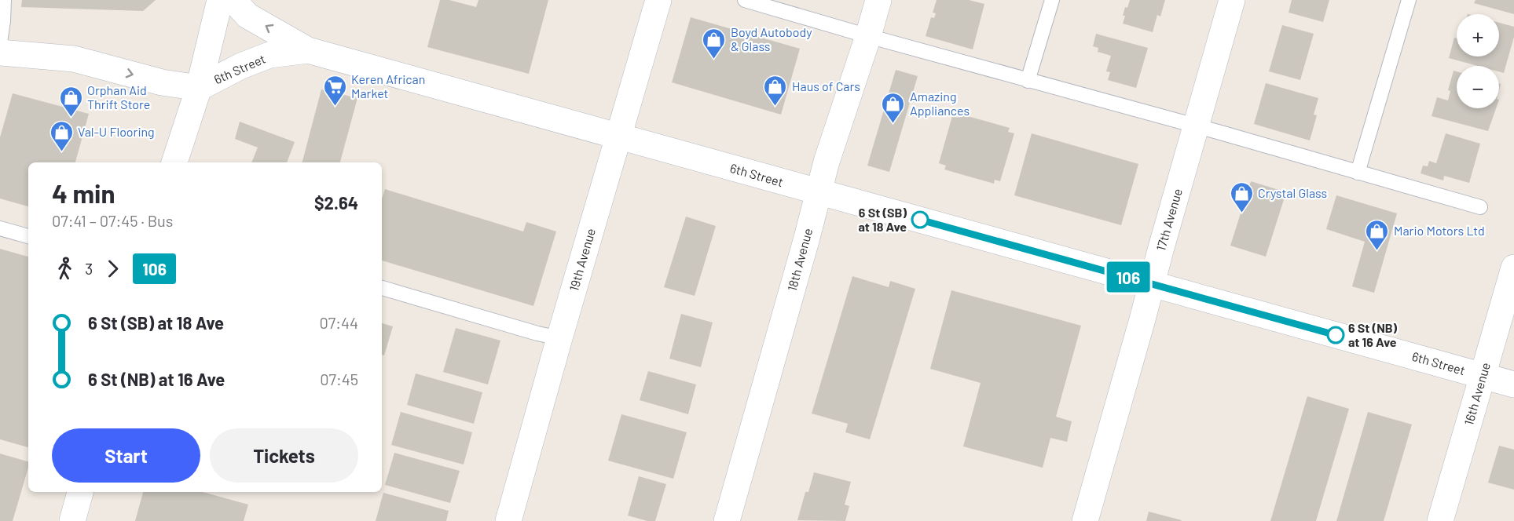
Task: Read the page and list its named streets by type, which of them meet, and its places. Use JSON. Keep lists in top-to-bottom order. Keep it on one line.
{"streets":{"street":["6th Street","17th Avenue","19th Avenue","18th Avenue","16th Avenue"]},"crossings":[["6th Street","17th Avenue"],["6th Street","19th Avenue"],["6th Street","18th Avenue"],["6th Street","16th Avenue"]],"places":{"shop":["Boyd Autobody & Glass","Haus of Cars","Orphan Aid Thrift Store","Amazing Appliances","Val-U Flooring","Crystal Glass","Mario Motors Ltd"],"supermarket":["Keren African Market"],"other":["6 St (SB) at 18 Ave","6 St (NB) at 16 Ave"]},"lines":["bus line 106"],"page":{"on_map":"106","map_buttons":["+","−"],"heading":["4 min","07:41 – 07:45 · Bus","$2.64"],"legs":["3","106"],"list":[{"name":"6 St (SB) at 18 Ave","value":"07:44"},{"name":"6 St (NB) at 16 Ave","value":"07:45"}],"buttons":["Start","Tickets"]}}
